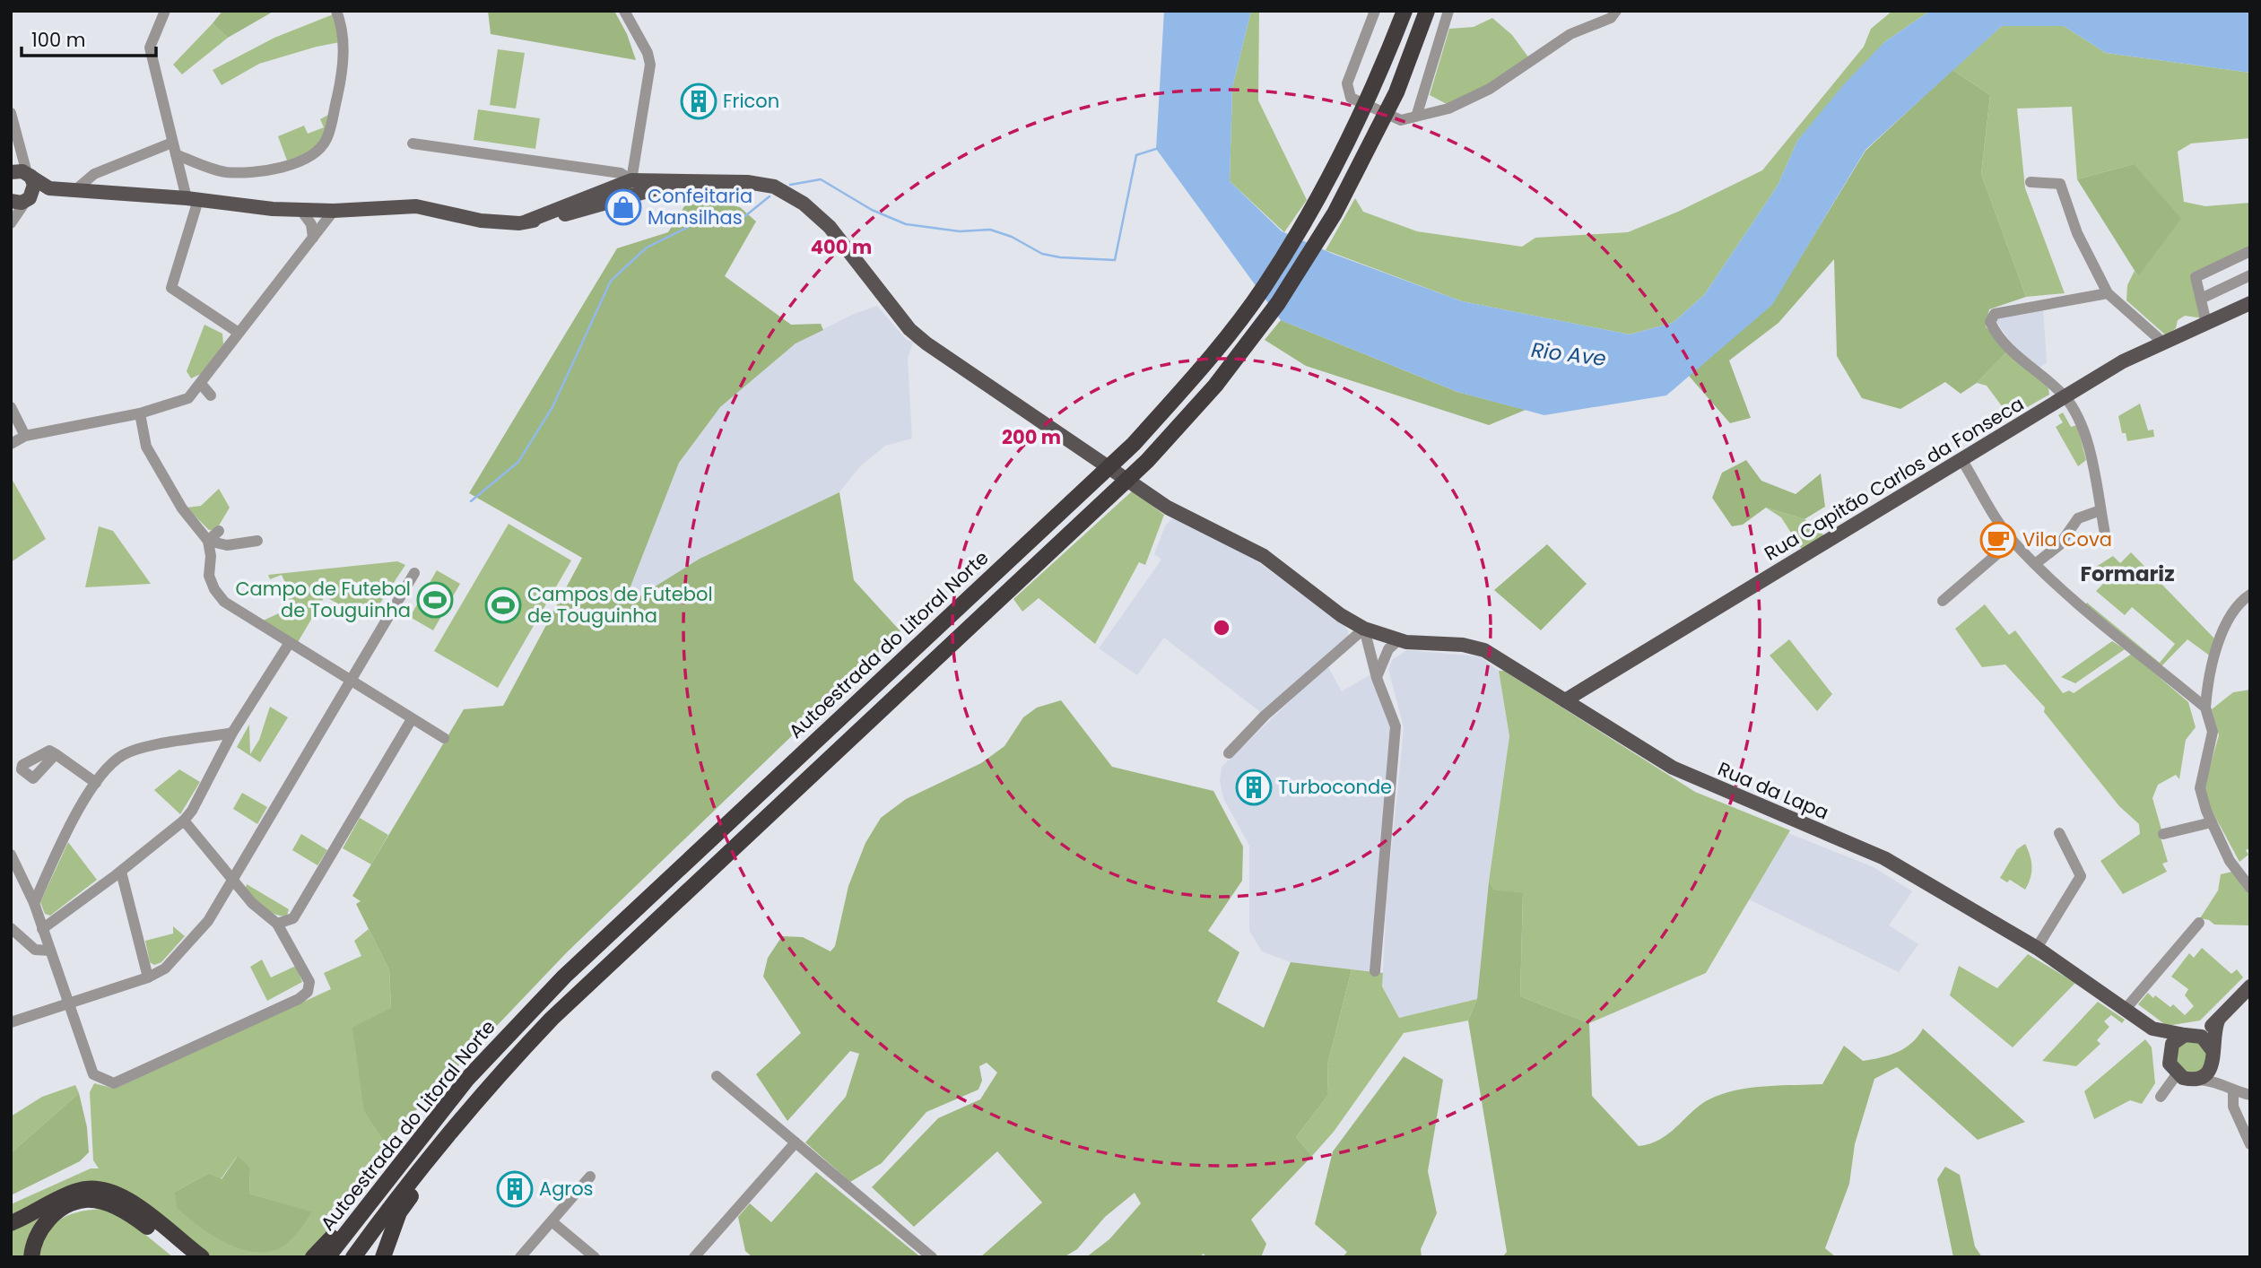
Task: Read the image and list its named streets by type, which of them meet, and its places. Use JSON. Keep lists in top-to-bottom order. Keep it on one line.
{"streets":{"highway":["Autoestrada do Litoral Norte"],"main road":["Rua Capitão Carlos da Fonseca","Rua da Lapa"]},"crossings":[["Rua Capitão Carlos da Fonseca","Rua da Lapa"]],"districts":["Formariz"],"water":["Rio Ave"],"places":{"building":["Fricon","Turboconde","Agros"],"shop":["Confeitaria Mansilhas"],"cafe":["Vila Cova"],"sports":["Campo de Futebol de Touguinha","Campos de Futebol de Touguinha"]},"scale_bar":"100 m","rings":["400 m","200 m"]}
